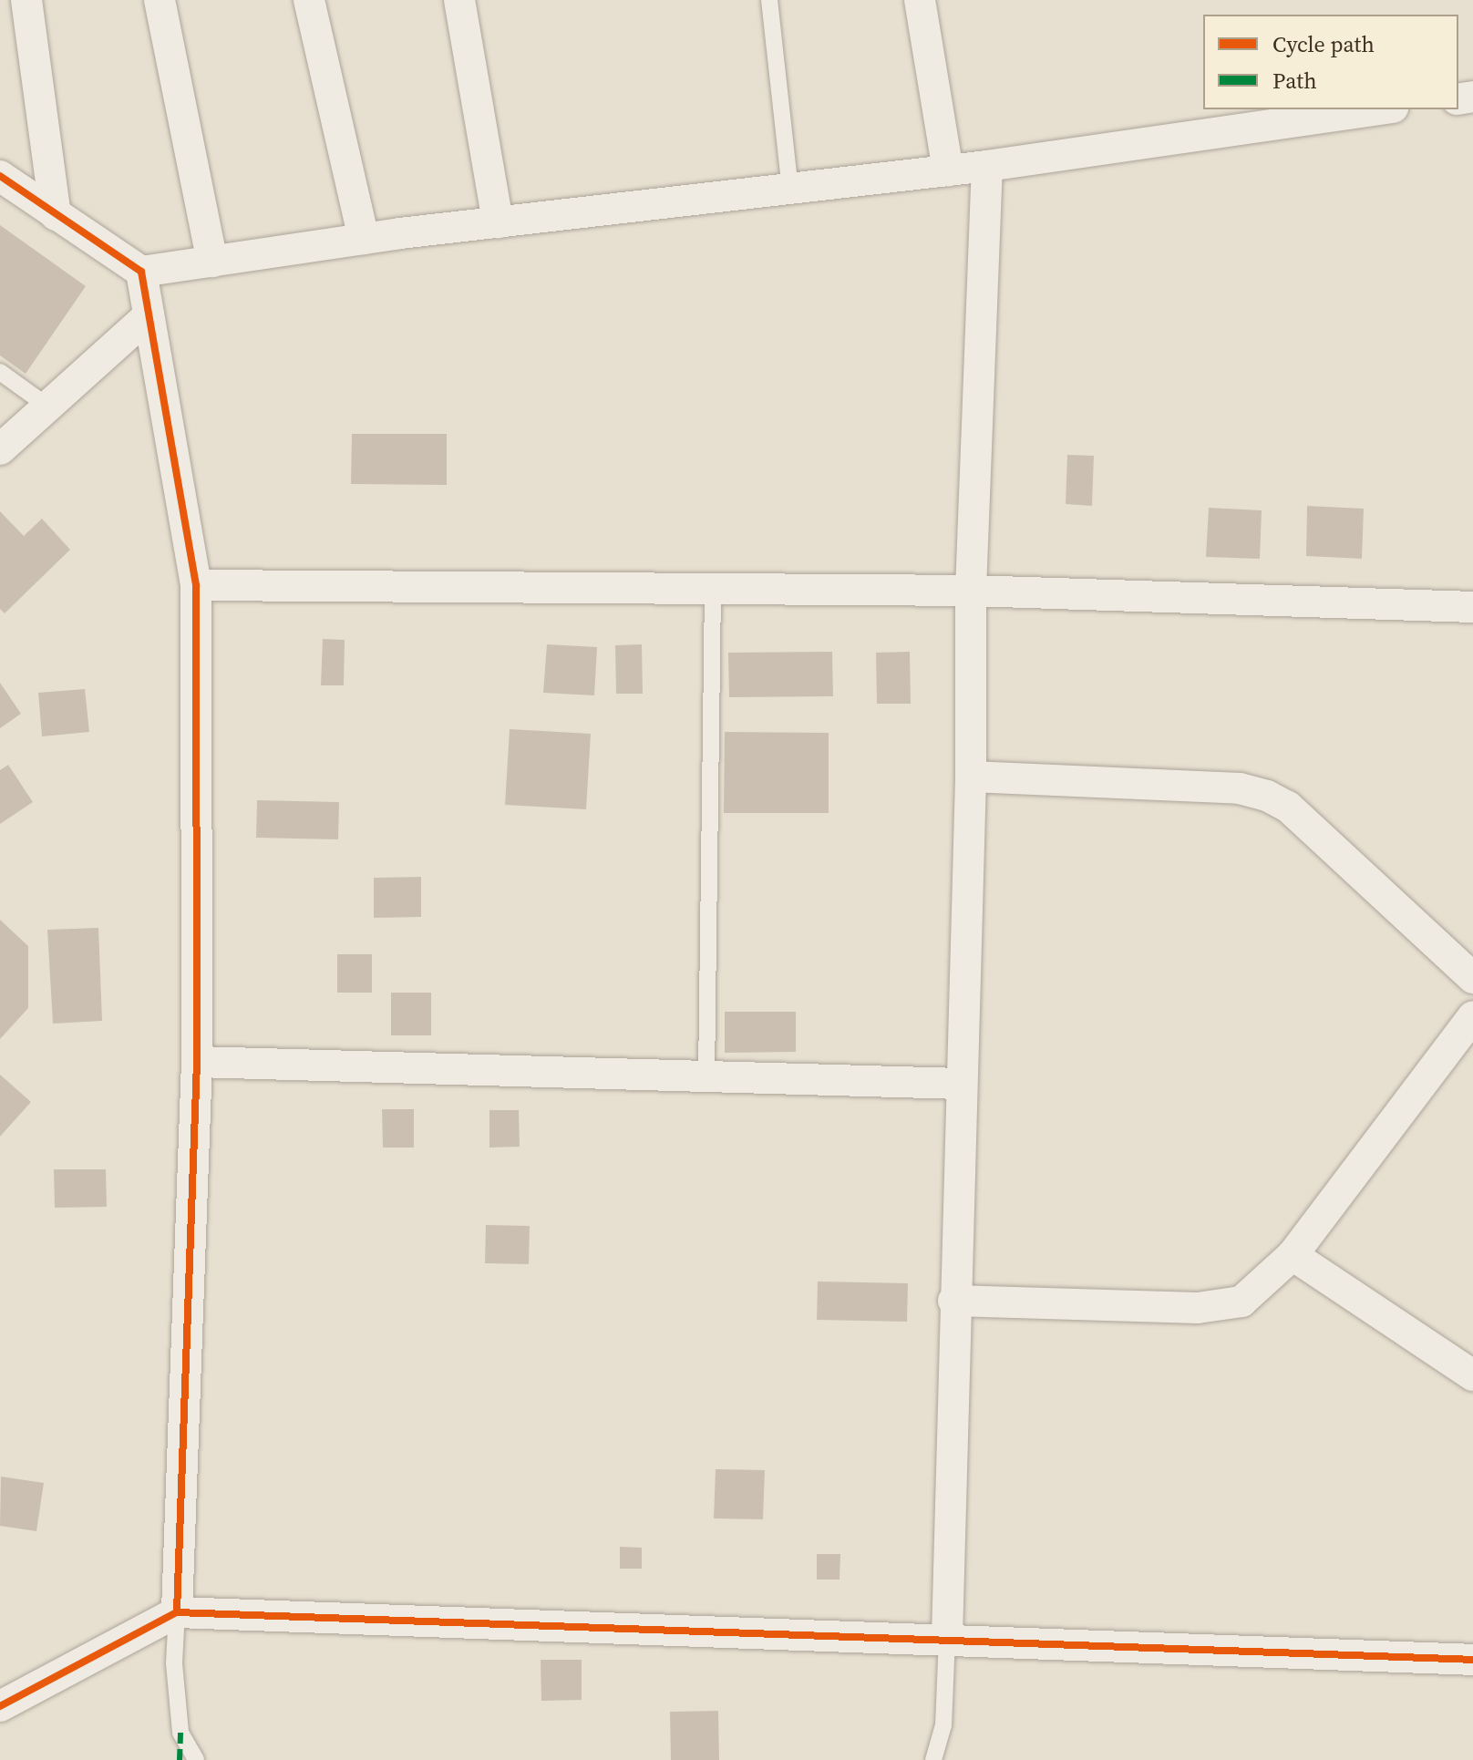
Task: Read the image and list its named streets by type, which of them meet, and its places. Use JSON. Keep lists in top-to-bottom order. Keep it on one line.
{"legend":["Cycle path","Path"]}
